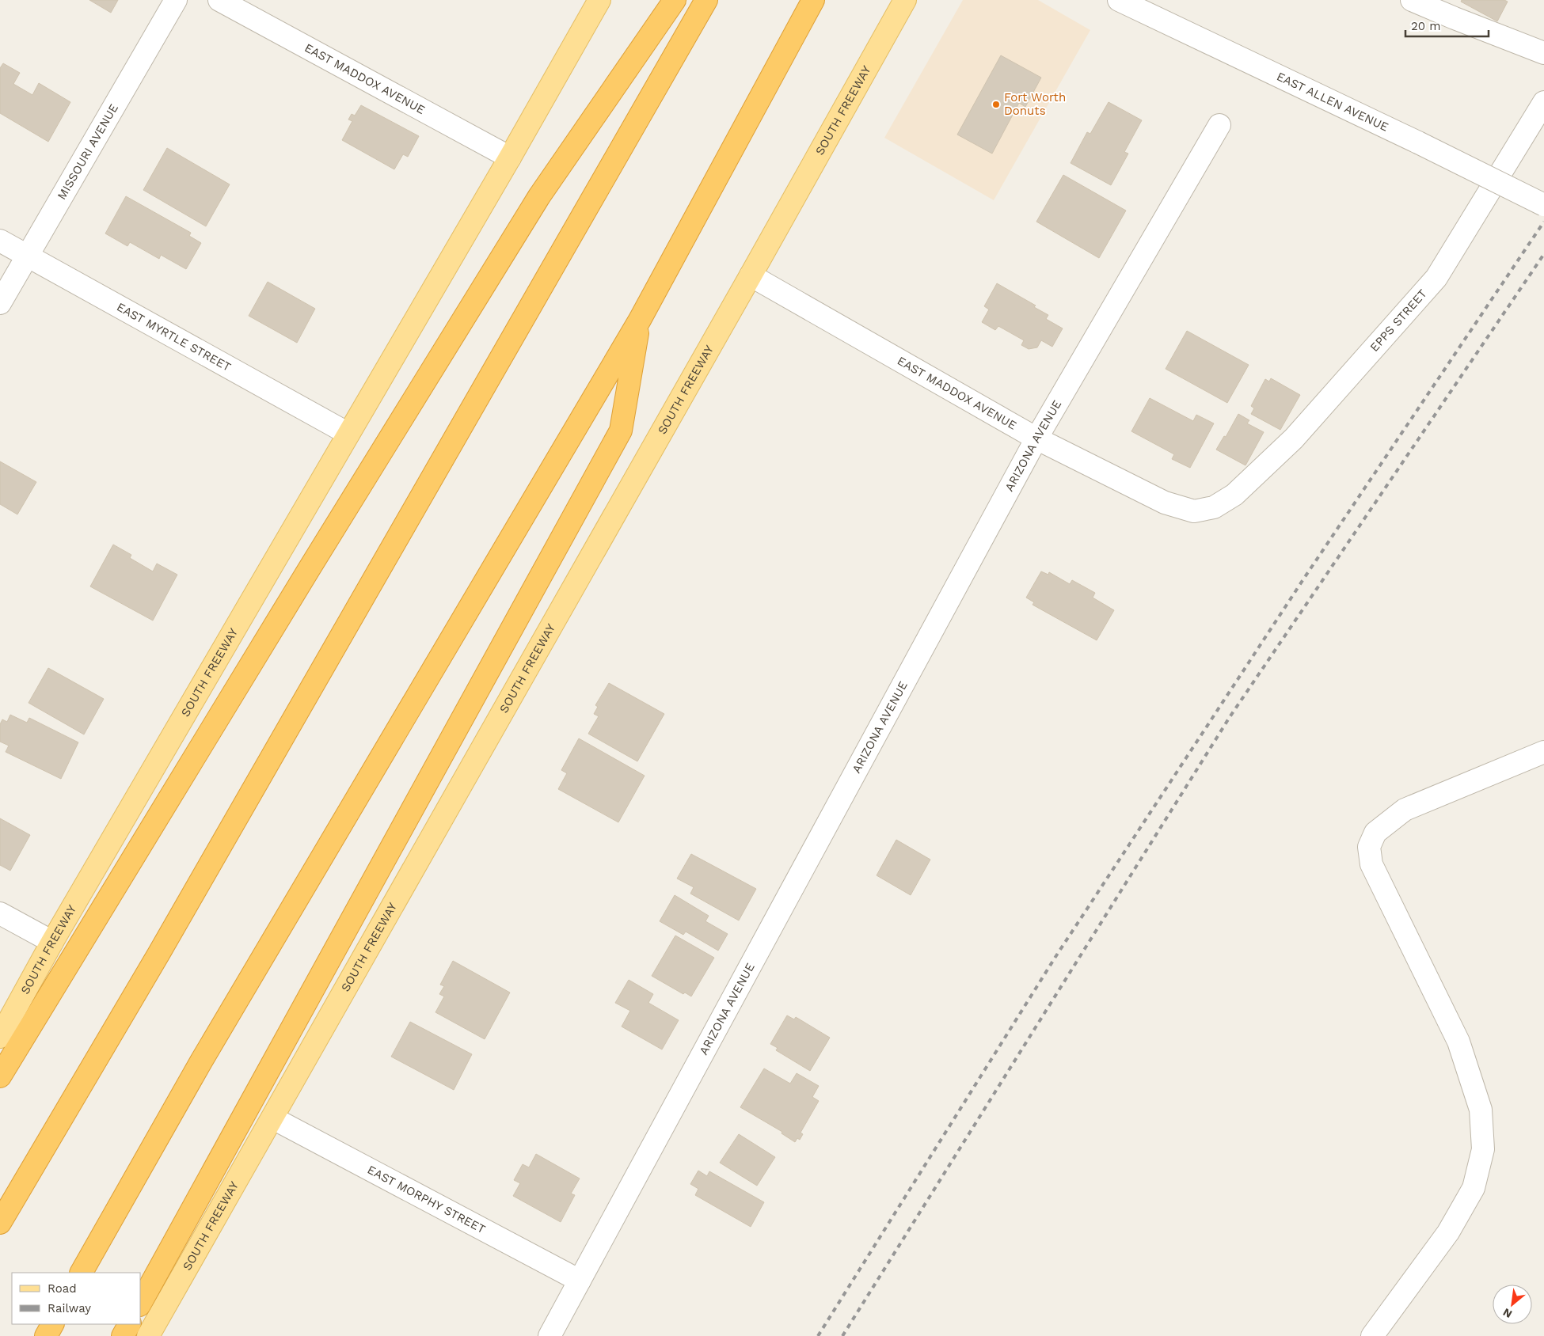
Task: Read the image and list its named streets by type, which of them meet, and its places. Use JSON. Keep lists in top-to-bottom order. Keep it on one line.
{"streets":{"main road":["SOUTH FREEWAY"],"street":["EAST MADDOX AVENUE","EAST ALLEN AVENUE","MISSOURI AVENUE","EPPS STREET","EAST MYRTLE STREET","ARIZONA AVENUE","EAST MORPHY STREET"]},"crossings":[["EAST MADDOX AVENUE","SOUTH FREEWAY"],["EAST MADDOX AVENUE","EPPS STREET"],["EAST MADDOX AVENUE","ARIZONA AVENUE"],["SOUTH FREEWAY","EAST MYRTLE STREET"],["SOUTH FREEWAY","EAST MORPHY STREET"],["MISSOURI AVENUE","EAST MYRTLE STREET"],["ARIZONA AVENUE","EAST MORPHY STREET"]],"places":["Fort Worth Donuts"],"legend":["Road","Railway"],"scale_bar":"20 m","north":"bottom left"}
